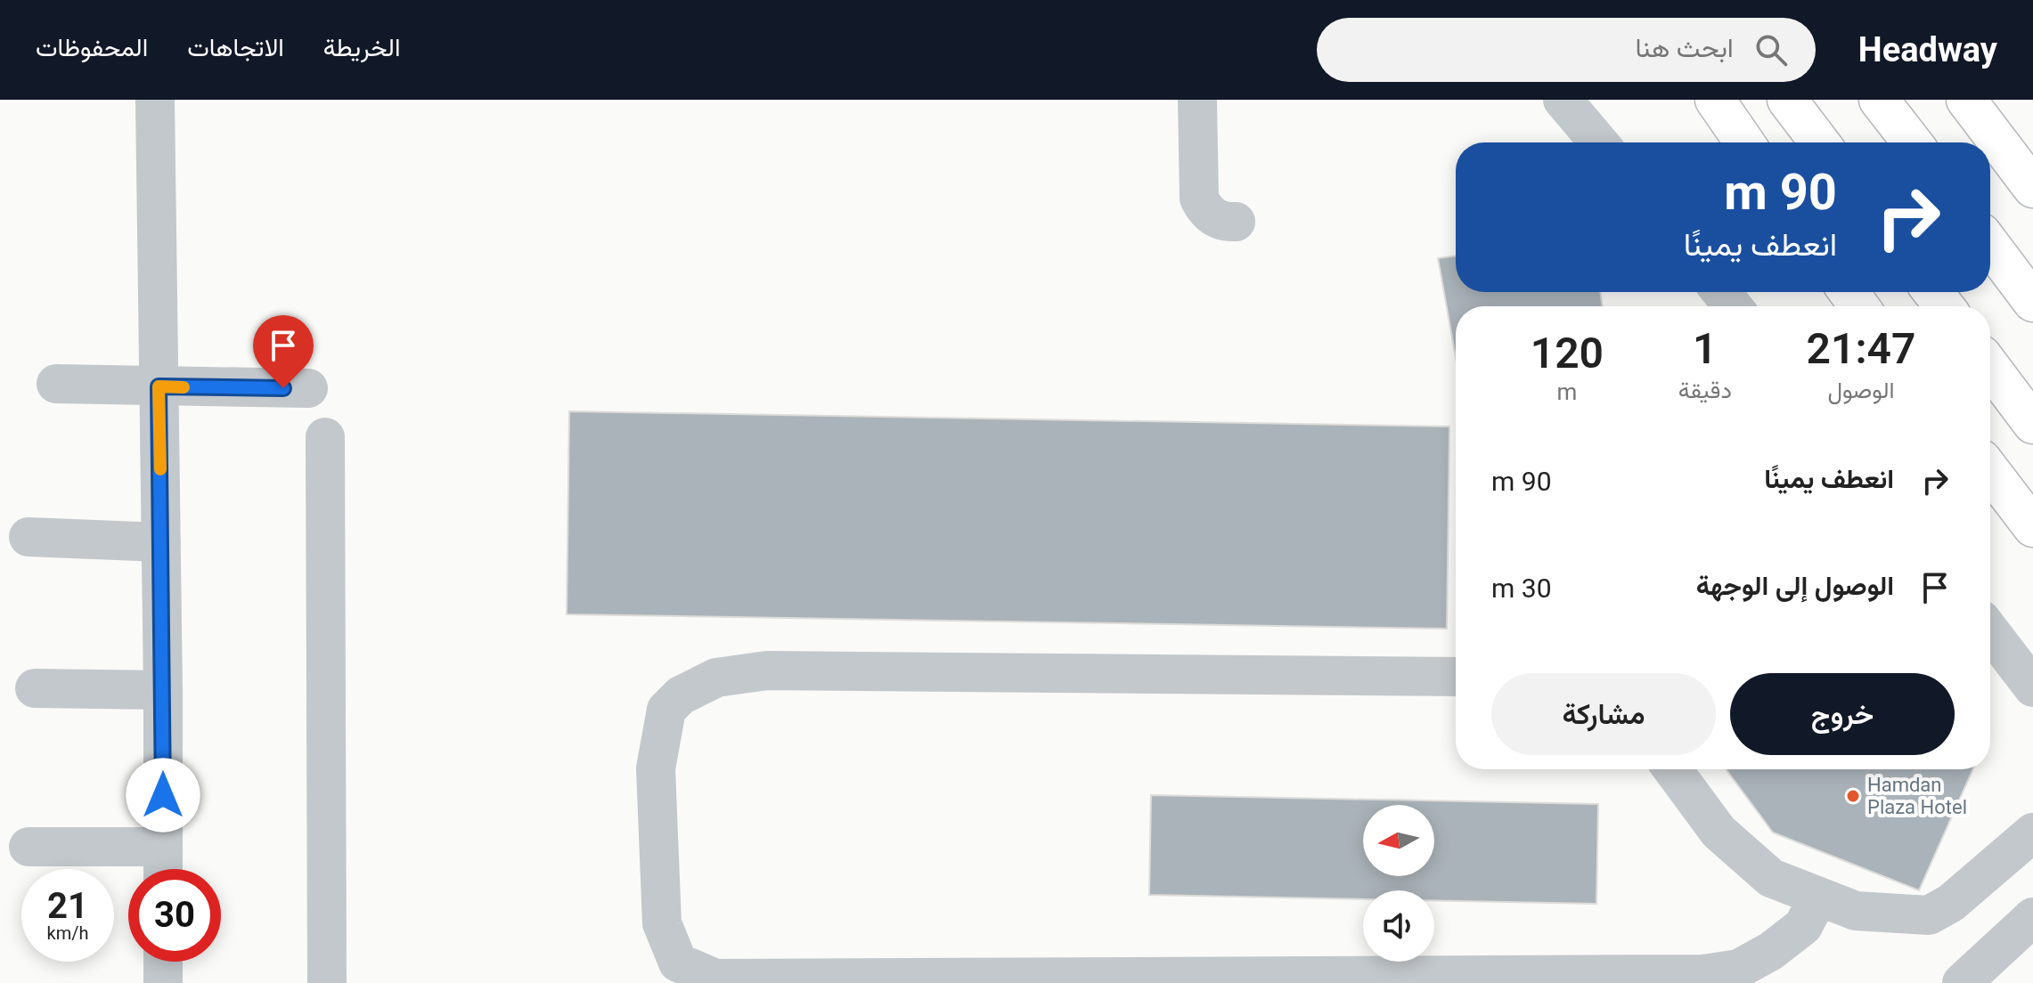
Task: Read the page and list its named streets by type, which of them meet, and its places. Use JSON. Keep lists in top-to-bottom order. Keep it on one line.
{"places":["Hamdan Plaza Hotel"],"north":"left","page":{"header":"Headway","search":"ابحث هنا","nav":["الخريطة","الاتجاهات","المحفوظات"],"turn":["90 m","انعطف يمينًا"],"eta":["21:47","الوصول","1","دقيقة","120","m"],"list":[{"name":"انعطف يمينًا","value":"90 m"},{"name":"الوصول إلى الوجهة","value":"30 m"}],"buttons":["خروج","مشاركة"],"speed":"21 km/h","limit":"30"}}
